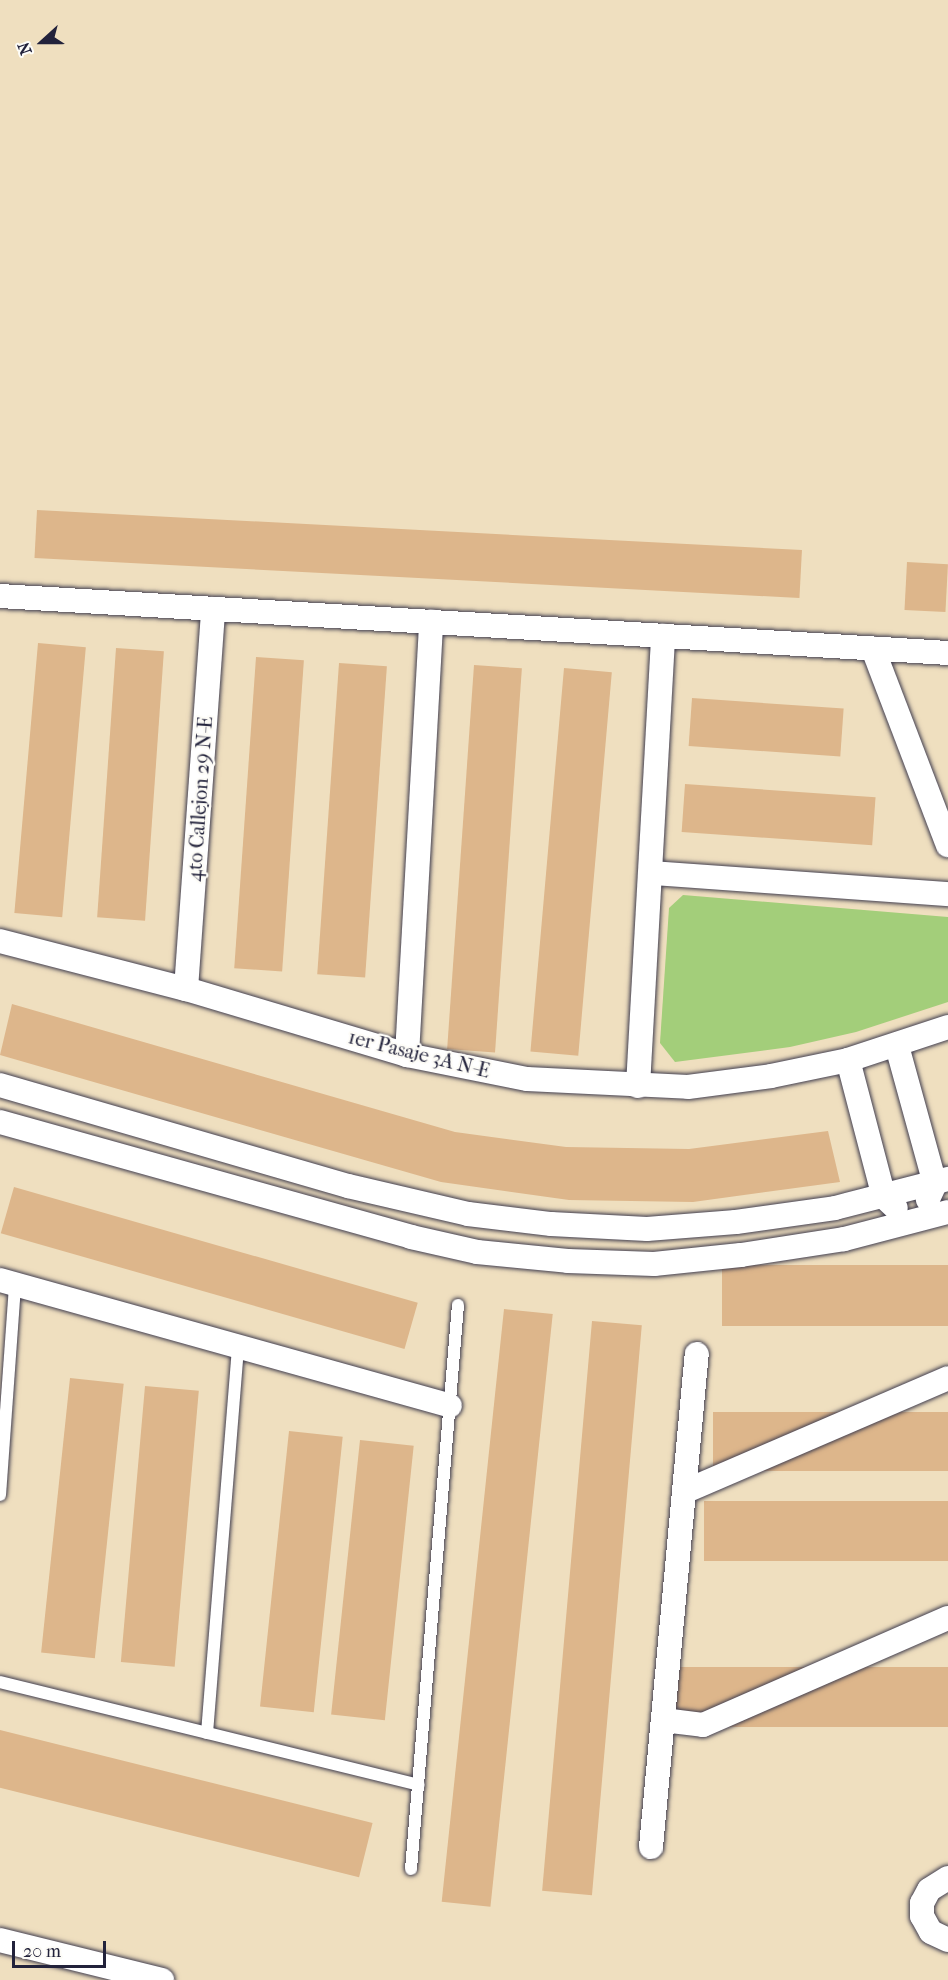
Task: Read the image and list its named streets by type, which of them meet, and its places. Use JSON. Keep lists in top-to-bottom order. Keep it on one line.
{"streets":{"street":["4to Callejon 29 N-E","1er Pasaje 3A N-E"]},"crossings":[["4to Callejon 29 N-E","1er Pasaje 3A N-E"]],"scale_bar":"20 m","north":"left"}
